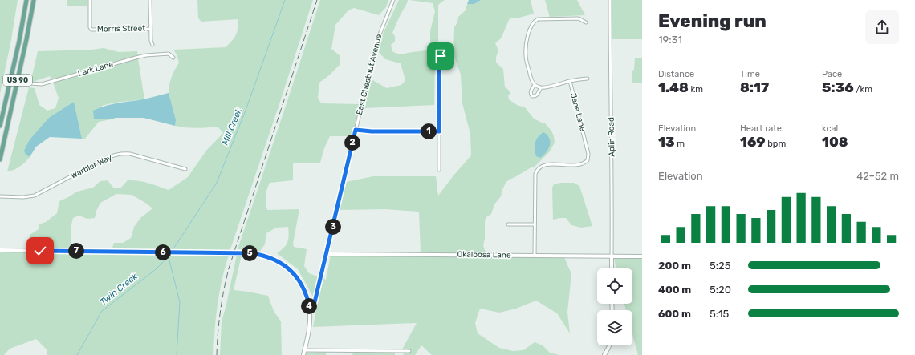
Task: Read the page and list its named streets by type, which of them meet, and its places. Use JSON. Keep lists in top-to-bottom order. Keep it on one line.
{"streets":{"main road":["US 90"],"street":["Morris Street","Lark Lane","East Chestnut Avenue","Jane Lane","Aplin Road","Warbler Way","Okaloosa Lane"]},"crossings":[["Lark Lane","US 90"],["East Chestnut Avenue","Okaloosa Lane"],["Jane Lane","Okaloosa Lane"],["Aplin Road","Okaloosa Lane"]],"water":["Mill Creek","Twin Creek"],"page":{"heading":["Evening run","19:31"],"stats":[["Distance","1.48 km"],["Time","8:17"],["Pace","5:36 /km"],["Elevation","13 m"],["Heart rate","169 bpm"],["kcal","108"]],"pins":["1","2","3","7","6","5","4"],"chart":["Elevation","42–52 m"],"list":[{"name":"200 m","note":"5:25"},{"name":"400 m","note":"5:20"},{"name":"600 m","note":"5:15"}]}}
